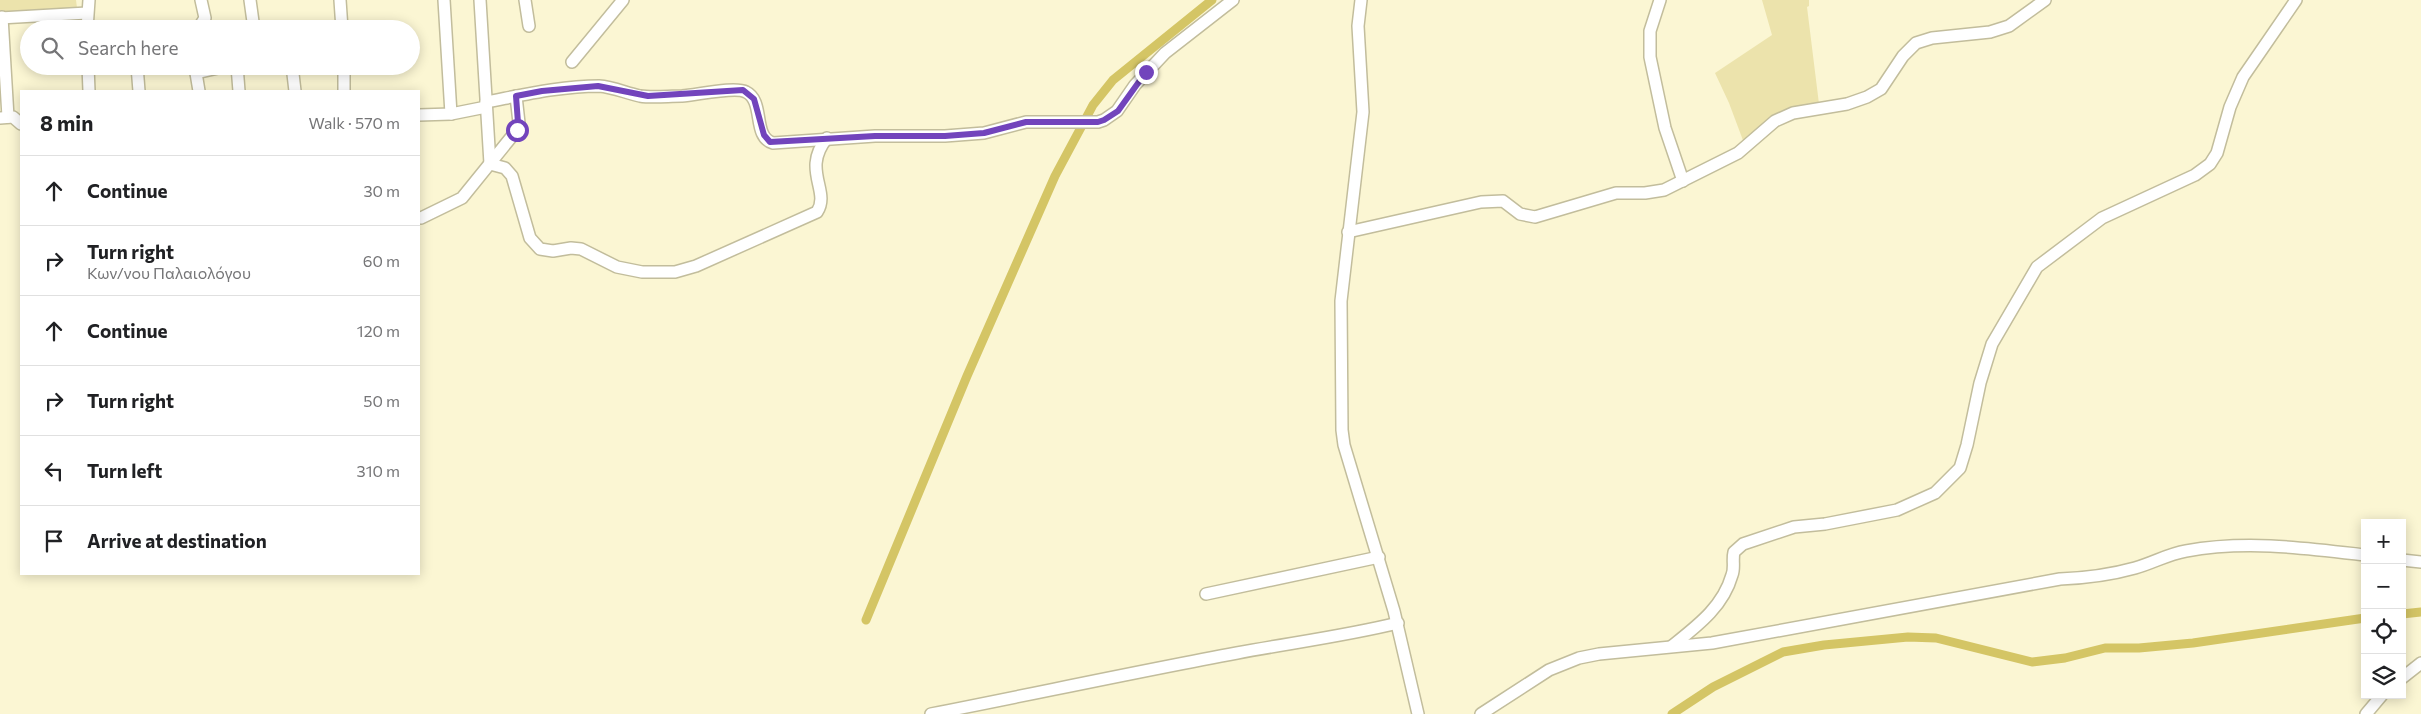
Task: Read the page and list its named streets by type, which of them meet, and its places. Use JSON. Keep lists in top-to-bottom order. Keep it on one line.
{"page":{"search":"Search here","heading":["8 min","Walk · 570 m"],"list":[["Continue","30 m"],["Turn right","Κων/νου Παλαιολόγου","60 m"],["Continue","120 m"],["Turn right","50 m"],["Turn left","310 m"],"Arrive at destination"],"map_buttons":["+","−"]}}
